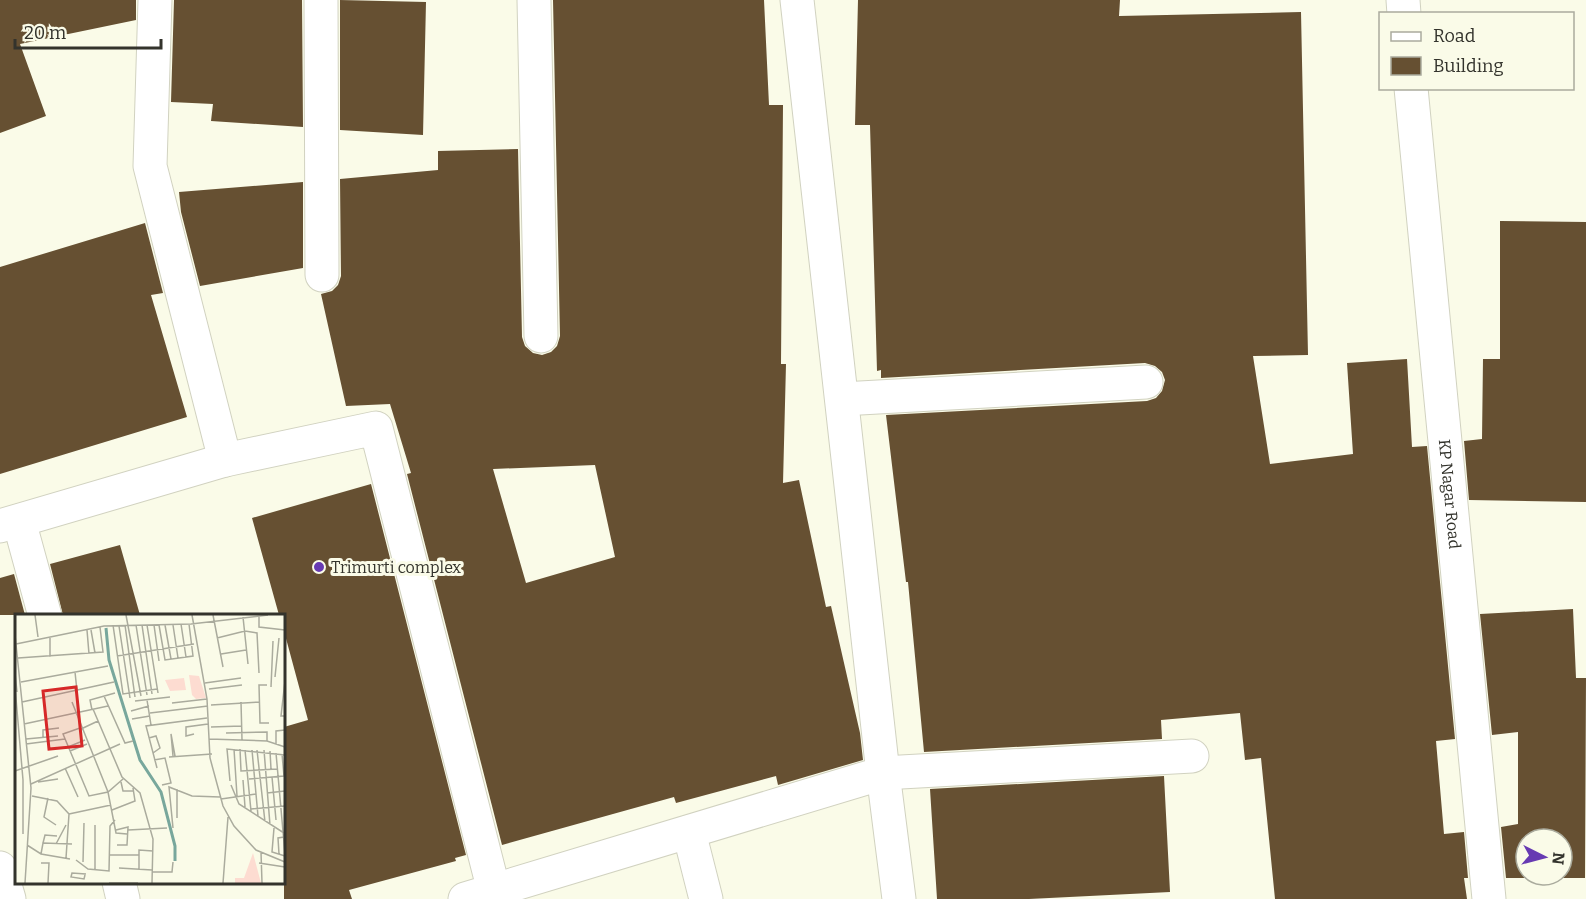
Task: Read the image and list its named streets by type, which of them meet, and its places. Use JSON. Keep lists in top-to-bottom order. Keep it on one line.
{"streets":{"street":["KP Nagar Road"]},"places":["Trimurti complex"],"legend":["Road","Building"],"scale_bar":"20 m","north":"right"}
